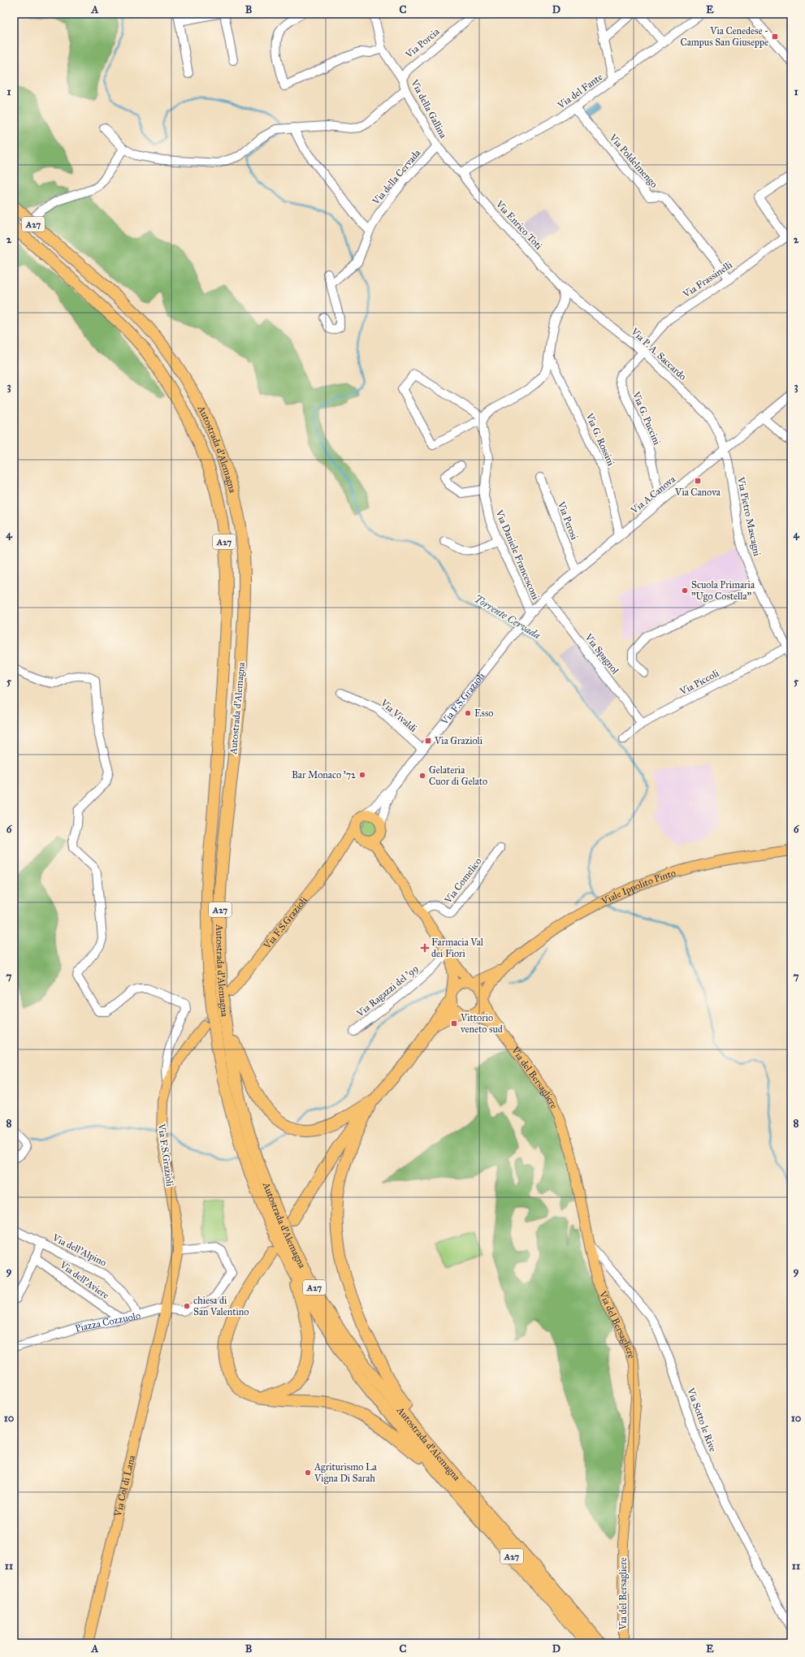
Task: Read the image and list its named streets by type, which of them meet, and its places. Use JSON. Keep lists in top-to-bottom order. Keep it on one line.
{"streets":{"highway":["A27","Autostrada d'Alemagna"],"main road":["Via F.S.Grazioli","Viale Ippolito Pinto","Via del Bersagliere","Via Col di Lana"],"street":["Via Porcia","Via del Fante","Via della Gallina","Via Poldelmengo","Via della Cervada","Via Enrico Toti","Via Frassinelli","Via P. A. Saccardo","Via G. Puccini","Via G. Rossini","Via A.Canova","Via Pietro Mascagni","Via Perosi","Via Daniele Francesconi","Via Spagnol","Via Piccoli","Via Vivaldi","Via Comelico","Via Ragazzi del '99","Via dell'Alpino","Via dell'Aviere","Piazza Cozzuolo","Via Sotto le Rive"]},"crossings":[["Via Porcia","Via della Gallina"],["Via del Fante","Via della Gallina"],["Via del Fante","Via Poldelmengo"],["Via del Fante","Via Enrico Toti"],["Via della Gallina","Via della Cervada"],["Via della Gallina","Via Enrico Toti"],["Via Poldelmengo","Via Frassinelli"],["A27","Autostrada d'Alemagna"],["A27","Viale Ippolito Pinto"],["A27","Via del Bersagliere"],["Via Enrico Toti","Via P. A. Saccardo"],["Via Frassinelli","Via P. A. Saccardo"],["Via Frassinelli","Via G. Puccini"],["Via P. A. Saccardo","Via G. Puccini"],["Via P. A. Saccardo","Via A.Canova"],["Via P. A. Saccardo","Via Pietro Mascagni"],["Via G. Puccini","Via A.Canova"],["Via G. Rossini","Via A.Canova"],["Via A.Canova","Via Pietro Mascagni"],["Via A.Canova","Via Perosi"],["Via A.Canova","Via Daniele Francesconi"],["Via A.Canova","Via Spagnol"],["Via A.Canova","Via F.S.Grazioli"],["Via Pietro Mascagni","Via Piccoli"],["Via Daniele Francesconi","Via F.S.Grazioli"],["Via Spagnol","Via Piccoli"],["Via F.S.Grazioli","Via Vivaldi"],["Via F.S.Grazioli","Piazza Cozzuolo"],["Via F.S.Grazioli","Via Col di Lana"],["Viale Ippolito Pinto","Via del Bersagliere"],["Via del Bersagliere","Via Sotto le Rive"],["Via dell'Alpino","Piazza Cozzuolo"],["Via dell'Aviere","Piazza Cozzuolo"],["Piazza Cozzuolo","Via Col di Lana"]],"water":["Torrente Cervada"],"places":{"transit":["Via Cenedese - Campus San Giuseppe","Via Canova","Via Grazioli","Vittorio veneto sud"],"other":["Scuola Primaria \"Ugo Costella\"","Esso","Bar Monaco '72","Gelateria Cuor di Gelato","chiesa di San Valentino","Agriturismo La Vigna Di Sarah"],"health":["Farmacia Val dei Fiori"]},"grid":{"columns":["A","B","C","D","E"],"rows":["1","2","3","4","5","6","7","8","9","10","11"]}}
